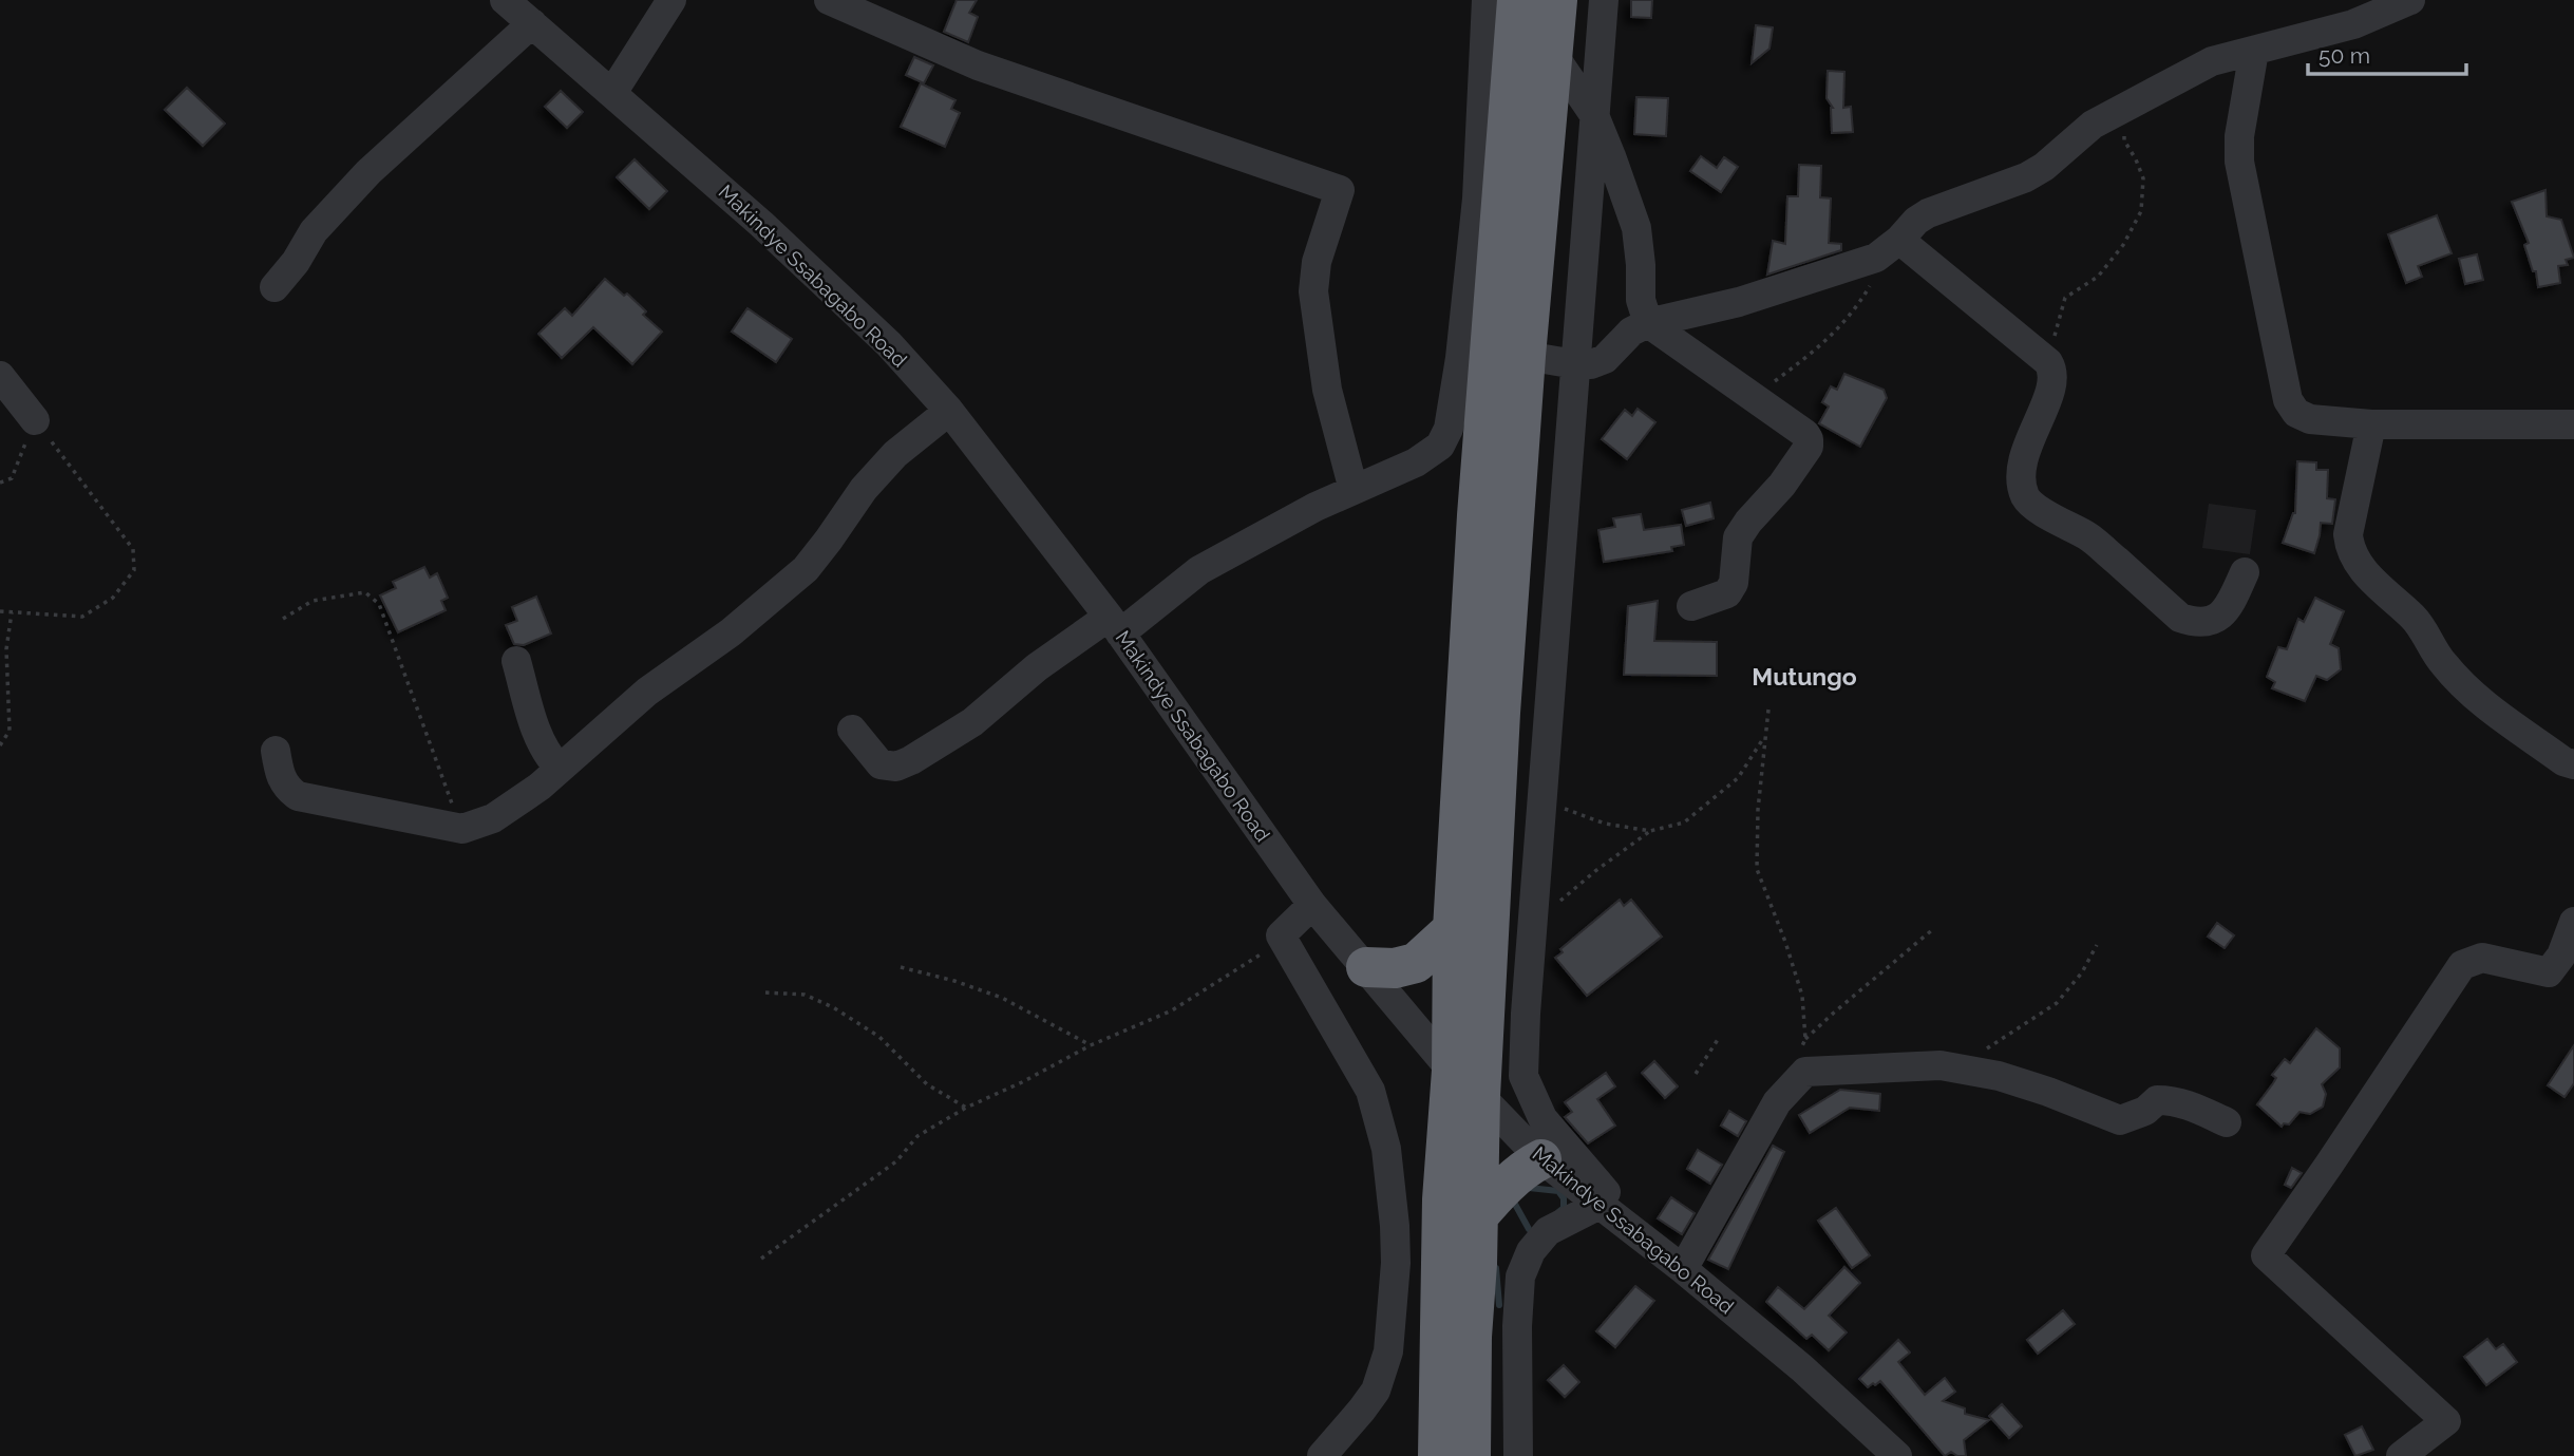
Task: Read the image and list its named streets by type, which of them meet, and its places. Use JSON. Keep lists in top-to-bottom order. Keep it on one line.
{"streets":{"street":["Makindye Ssabagabo Road"]},"districts":["Mutungo"],"scale_bar":"50 m"}
